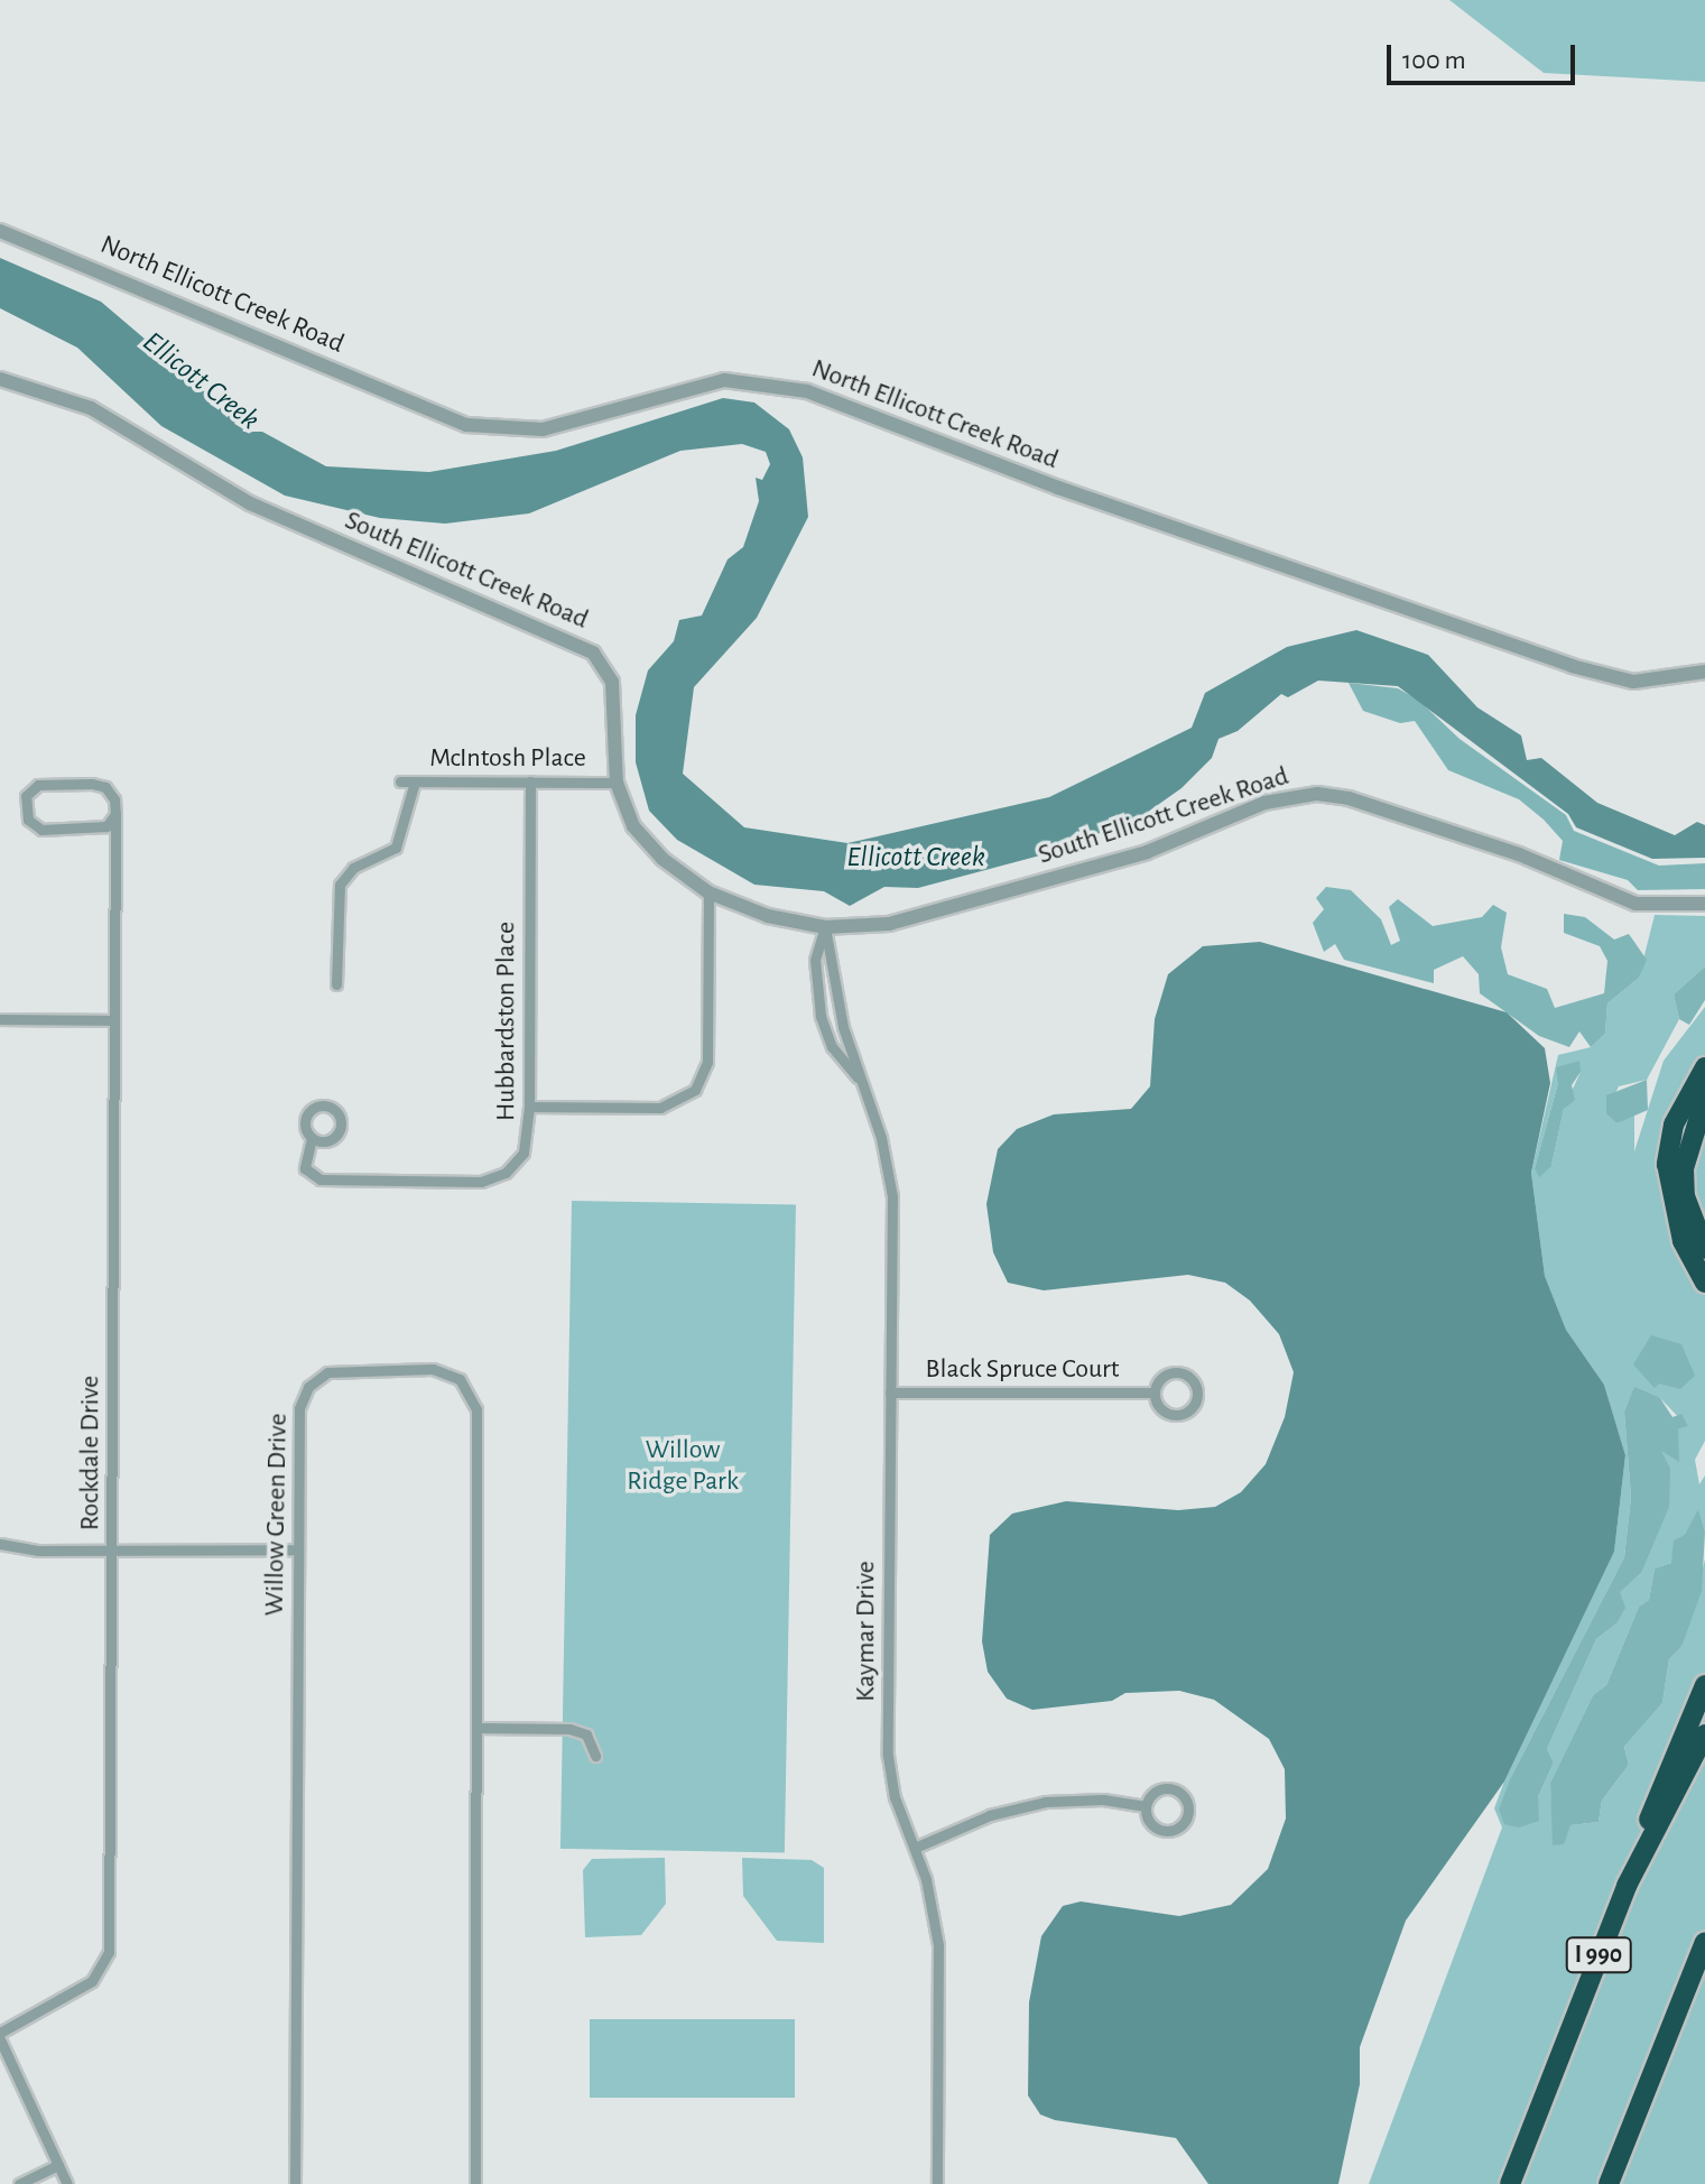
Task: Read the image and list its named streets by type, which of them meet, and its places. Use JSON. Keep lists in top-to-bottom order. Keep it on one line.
{"streets":{"highway":["I 990"],"street":["North Ellicott Creek Road","South Ellicott Creek Road","McIntosh Place","Hubbardston Place","Black Spruce Court","Rockdale Drive","Willow Green Drive","Kaymar Drive"]},"crossings":[["South Ellicott Creek Road","McIntosh Place"],["South Ellicott Creek Road","Kaymar Drive"],["McIntosh Place","Hubbardston Place"],["Black Spruce Court","Kaymar Drive"]],"water":["Ellicott Creek"],"parks":["Willow Ridge Park"],"scale_bar":"100 m"}
